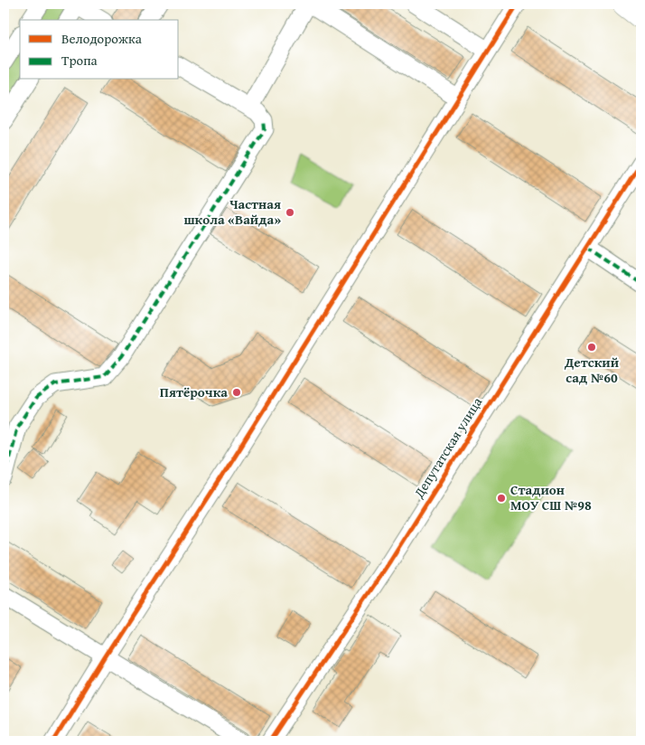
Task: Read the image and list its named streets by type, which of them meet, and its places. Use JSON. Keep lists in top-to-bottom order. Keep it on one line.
{"streets":{"street":["Депутатская улица"]},"places":["Частная школа «Вайда»","Детский сад №60","Пятёрочка","Стадион МОУ СШ №98"],"legend":["Велодорожка","Тропа"]}
